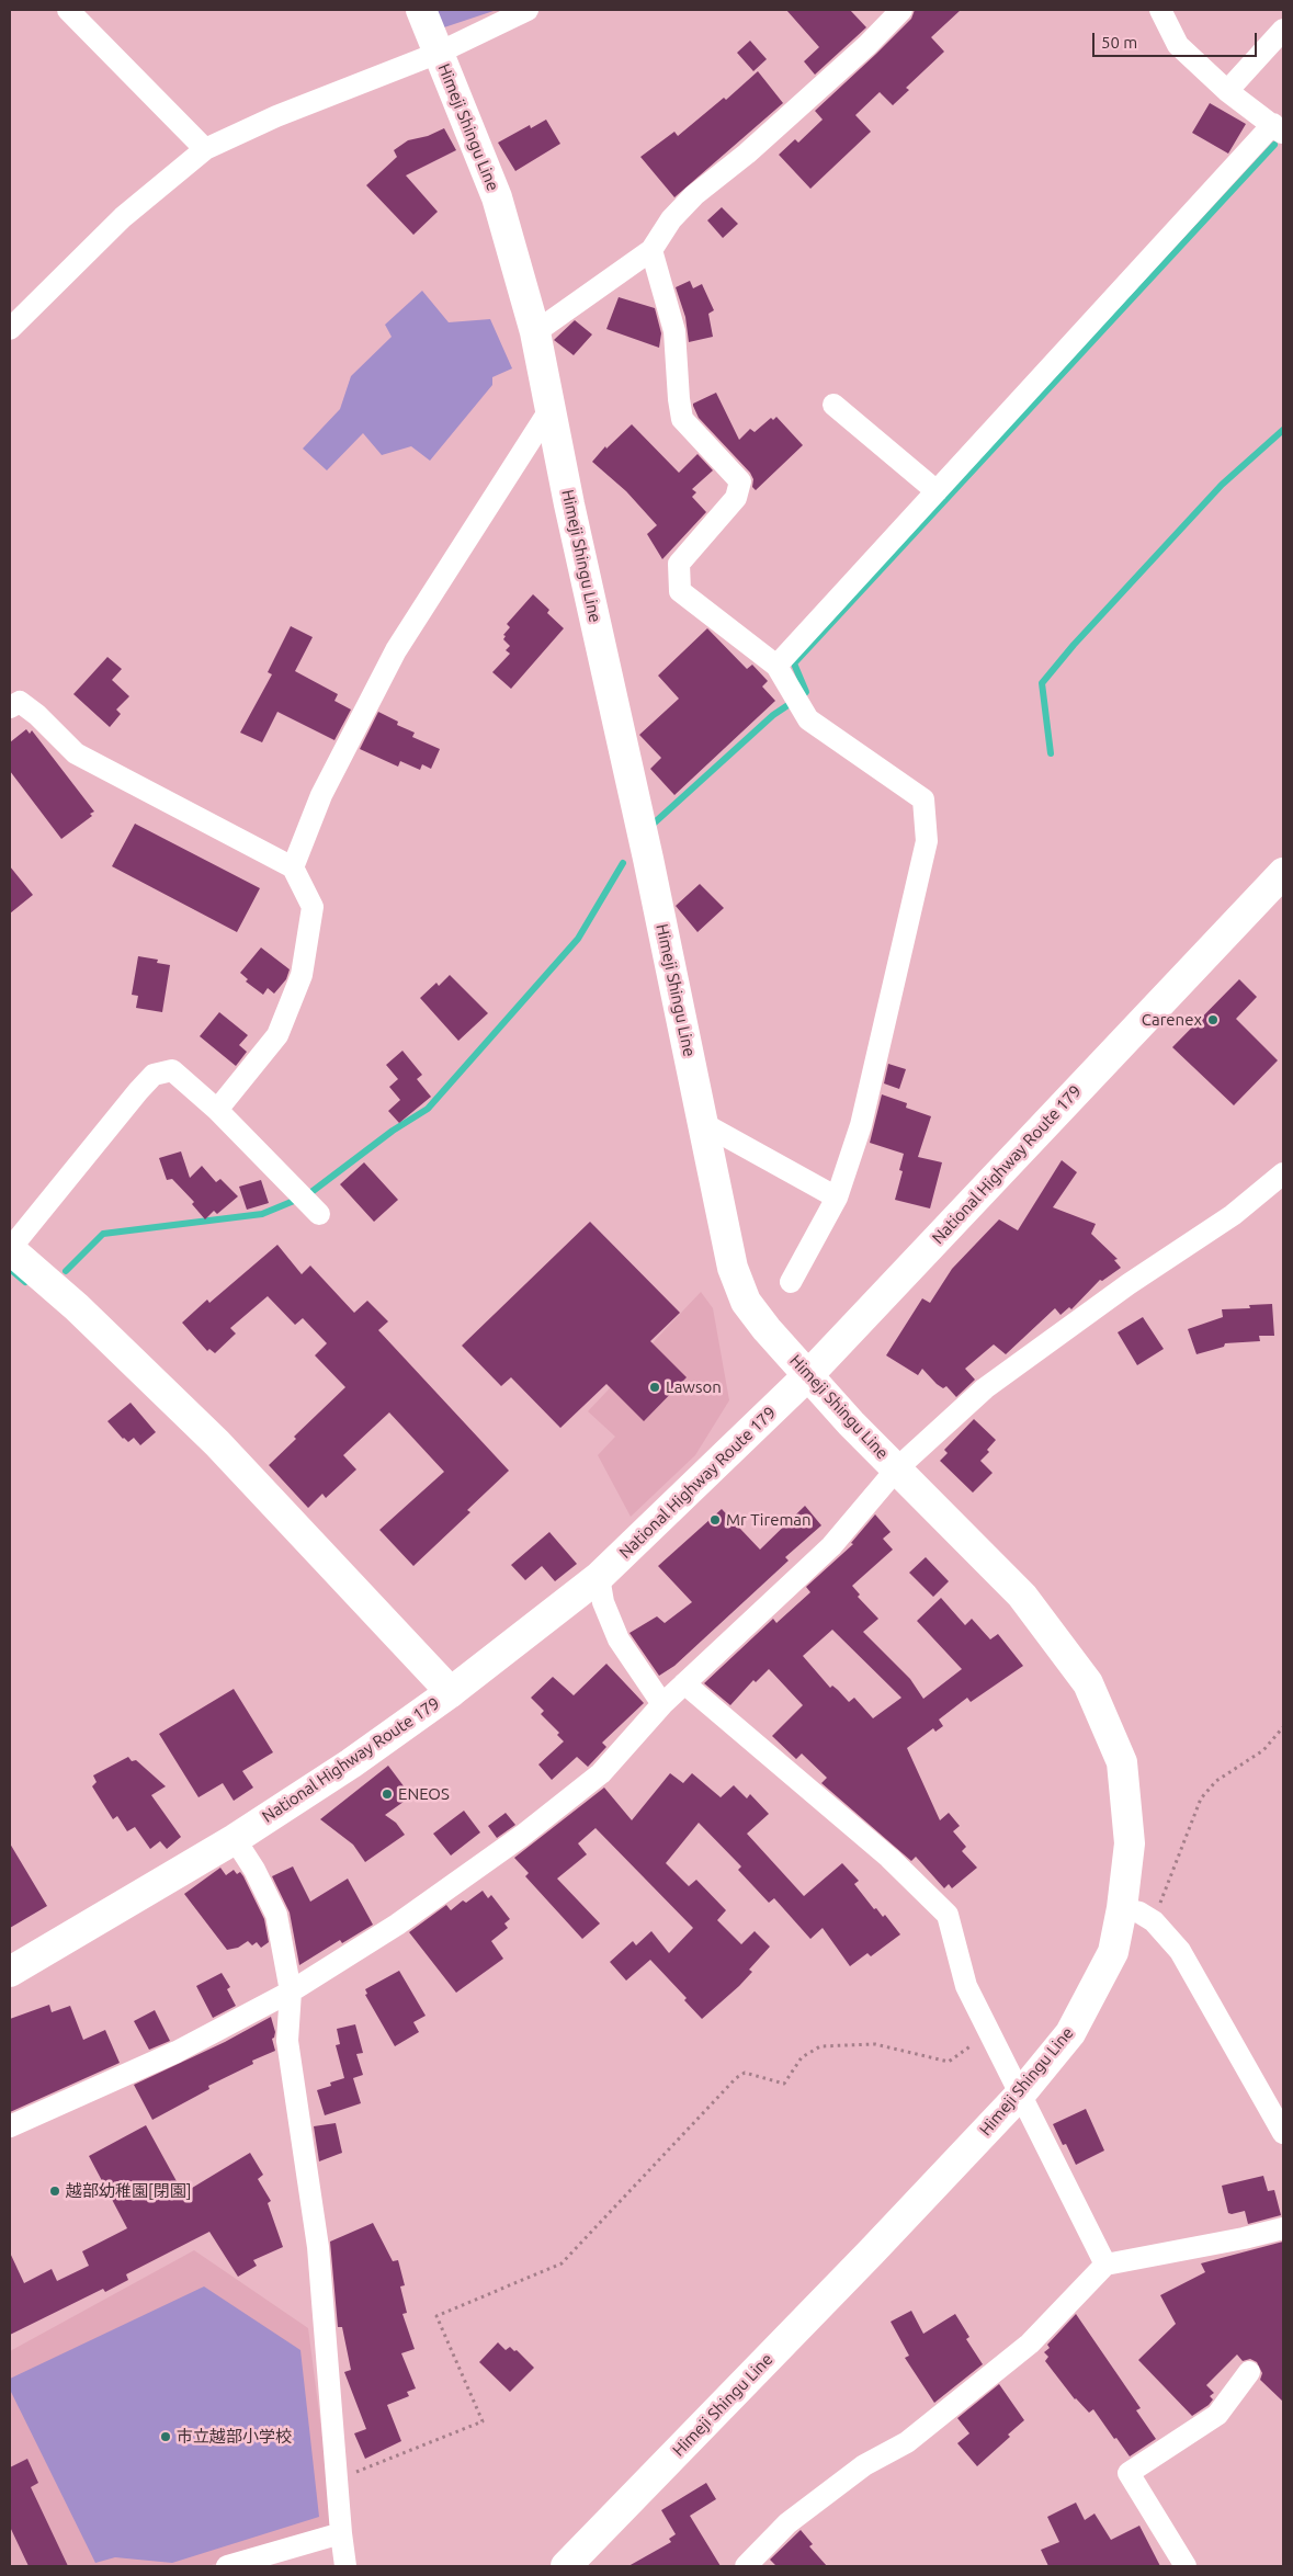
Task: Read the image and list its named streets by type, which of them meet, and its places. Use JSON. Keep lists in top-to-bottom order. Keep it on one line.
{"streets":{"main road":["Himeji Shingu Line","National Highway Route 179"]},"crossings":[["Himeji Shingu Line","National Highway Route 179"]],"places":["Carenex","Lawson","Mr Tireman","ENEOS","越部幼稚園[閉園]","市立越部小学校"],"scale_bar":"50 m"}
